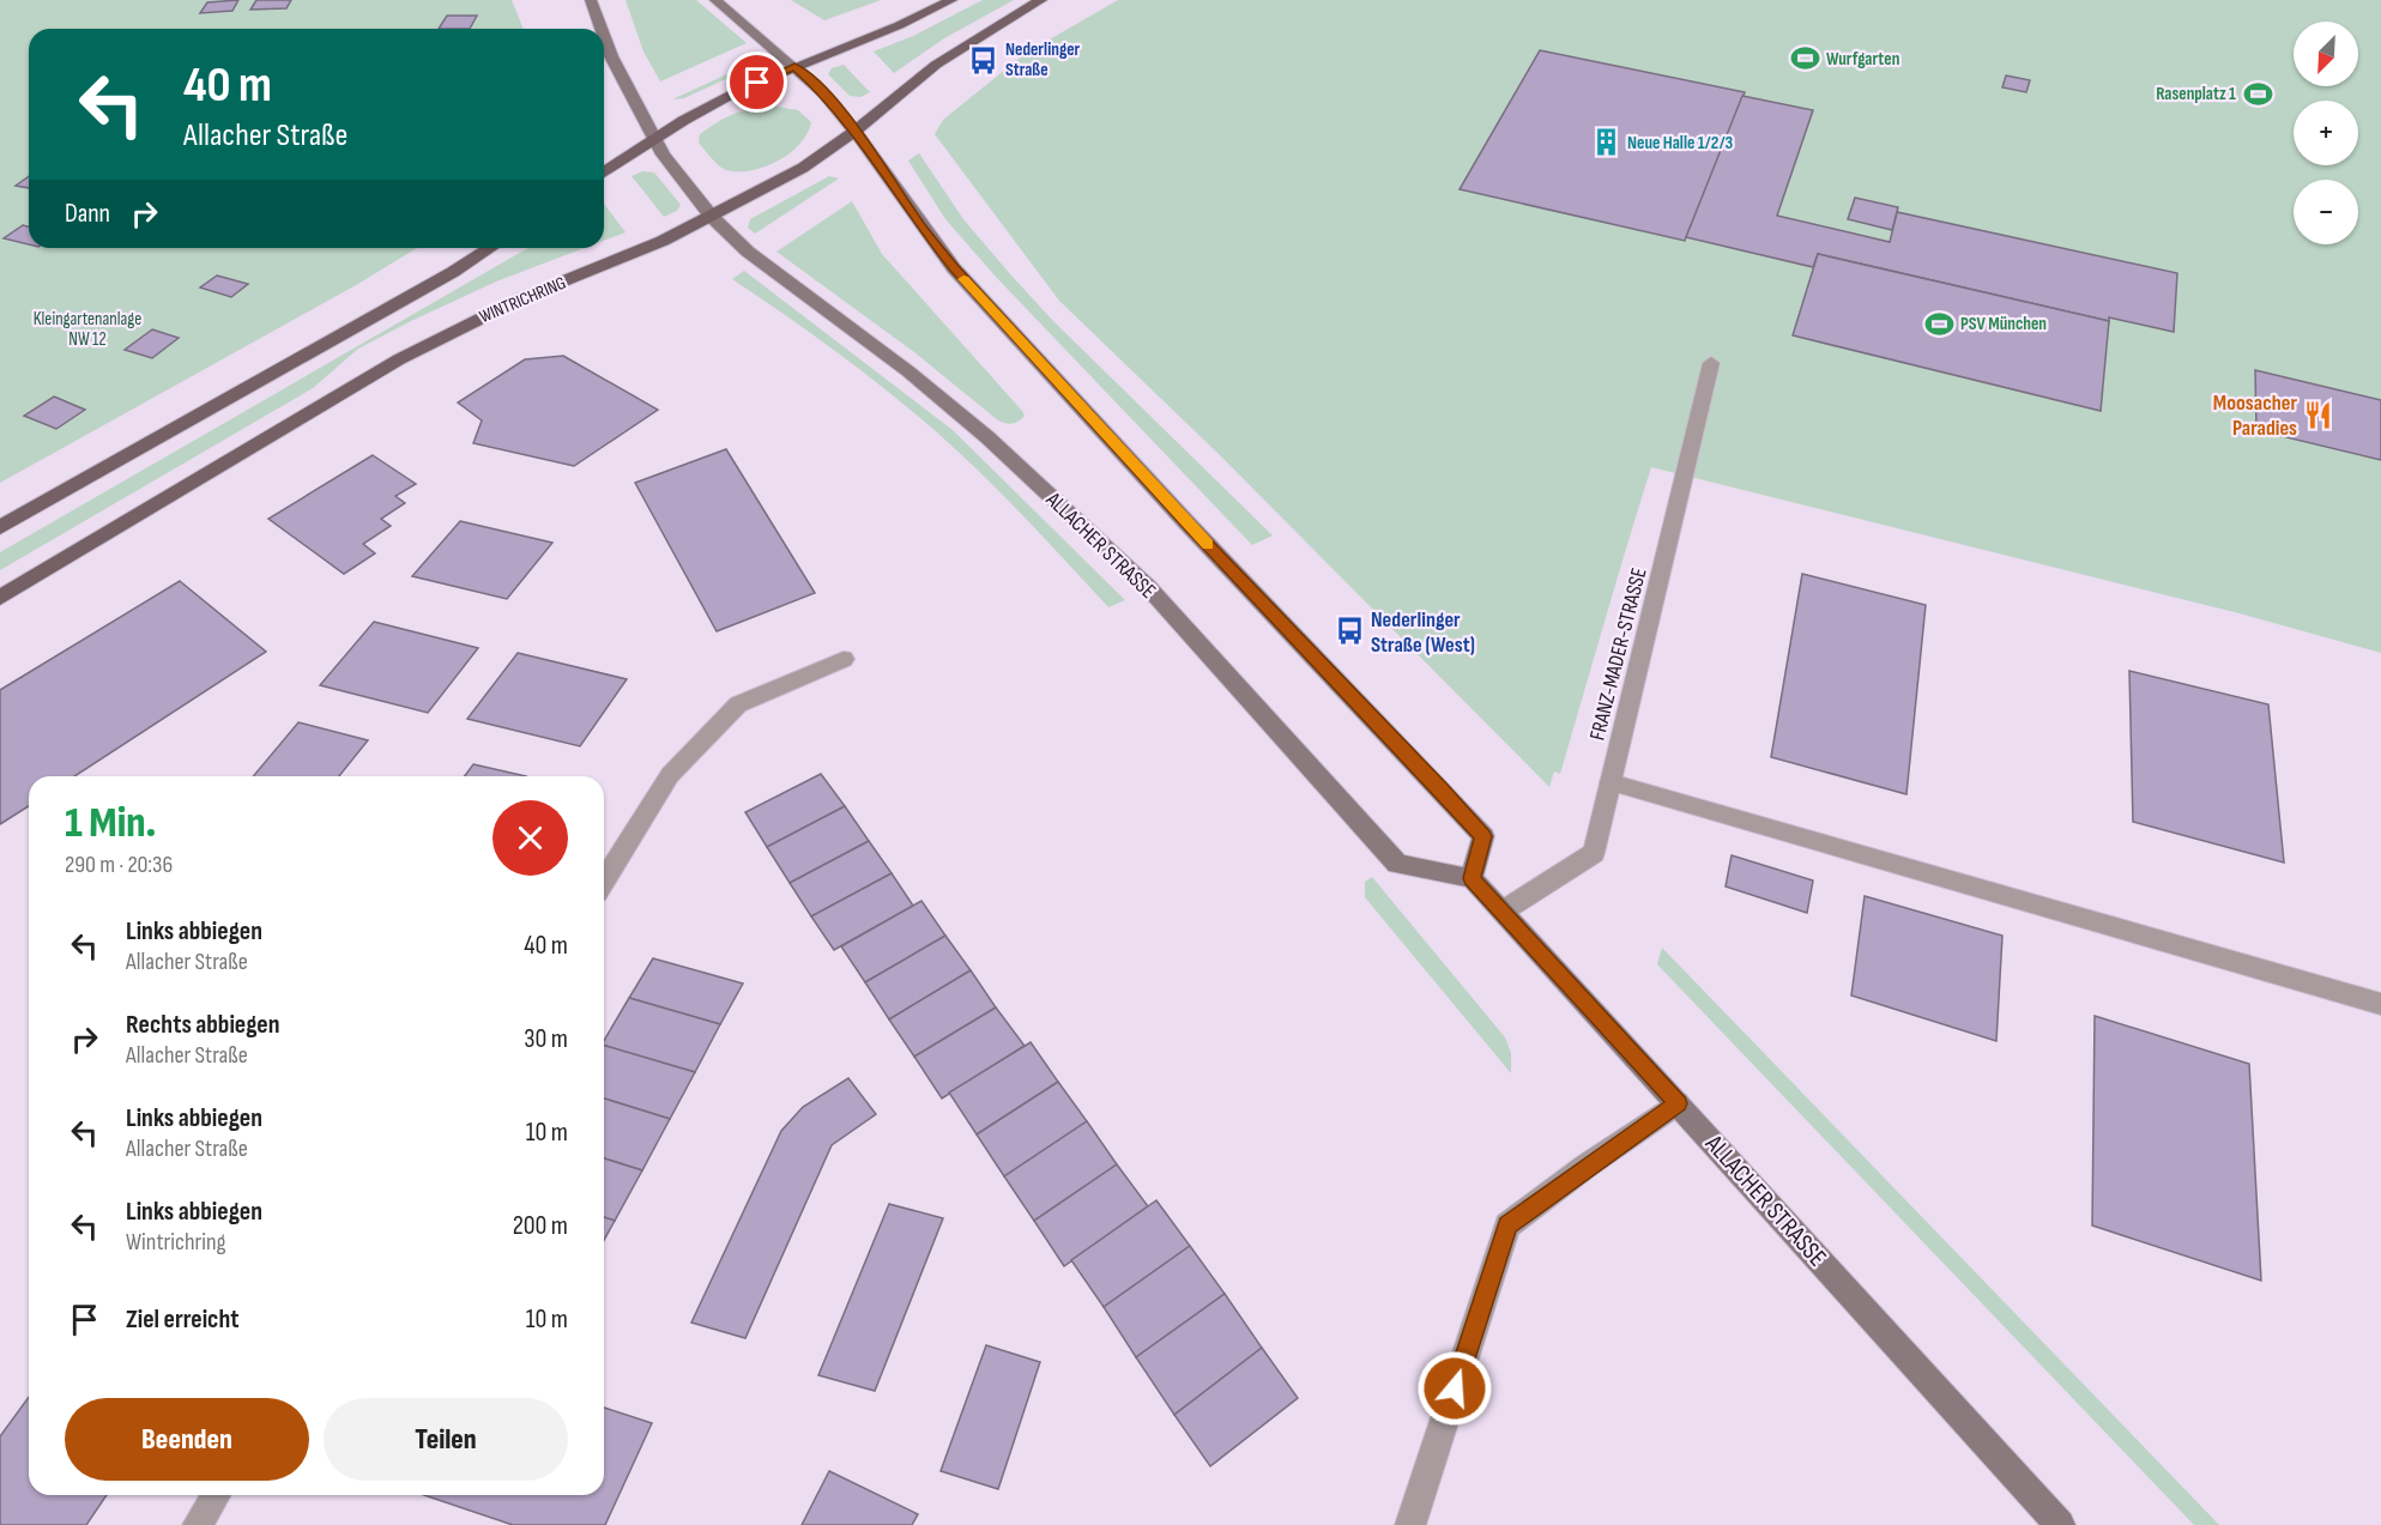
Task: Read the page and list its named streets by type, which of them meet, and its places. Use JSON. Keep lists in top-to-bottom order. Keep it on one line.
{"streets":{"main road":["WINTRICHRING","ALLACHER STRASSE"],"street":["FRANZ-MADER-STRASSE"]},"crossings":[["WINTRICHRING","ALLACHER STRASSE"],["ALLACHER STRASSE","FRANZ-MADER-STRASSE"]],"parks":["Kleingartenanlage NW 12"],"places":{"sports":["Wurfgarten","Rasenplatz 1","PSV München"],"bus stop":["Nederlinger Straße","Nederlinger Straße (West)"],"building":["Neue Halle 1/2/3"],"restaurant":["Moosacher Paradies"]},"north":"bottom left","page":{"map_buttons":["+","−"],"turn":["40 m","Allacher Straße"],"then":"Dann","heading":["1 Min.","290 m · 20:36"],"list":[{"name":"Links abbiegen","note":"Allacher Straße","value":"40 m"},{"name":"Rechts abbiegen","note":"Allacher Straße","value":"30 m"},{"name":"Links abbiegen","note":"Allacher Straße","value":"10 m"},{"name":"Links abbiegen","note":"Wintrichring","value":"200 m"},{"name":"Ziel erreicht","value":"10 m"}],"buttons":["Beenden","Teilen"]}}
